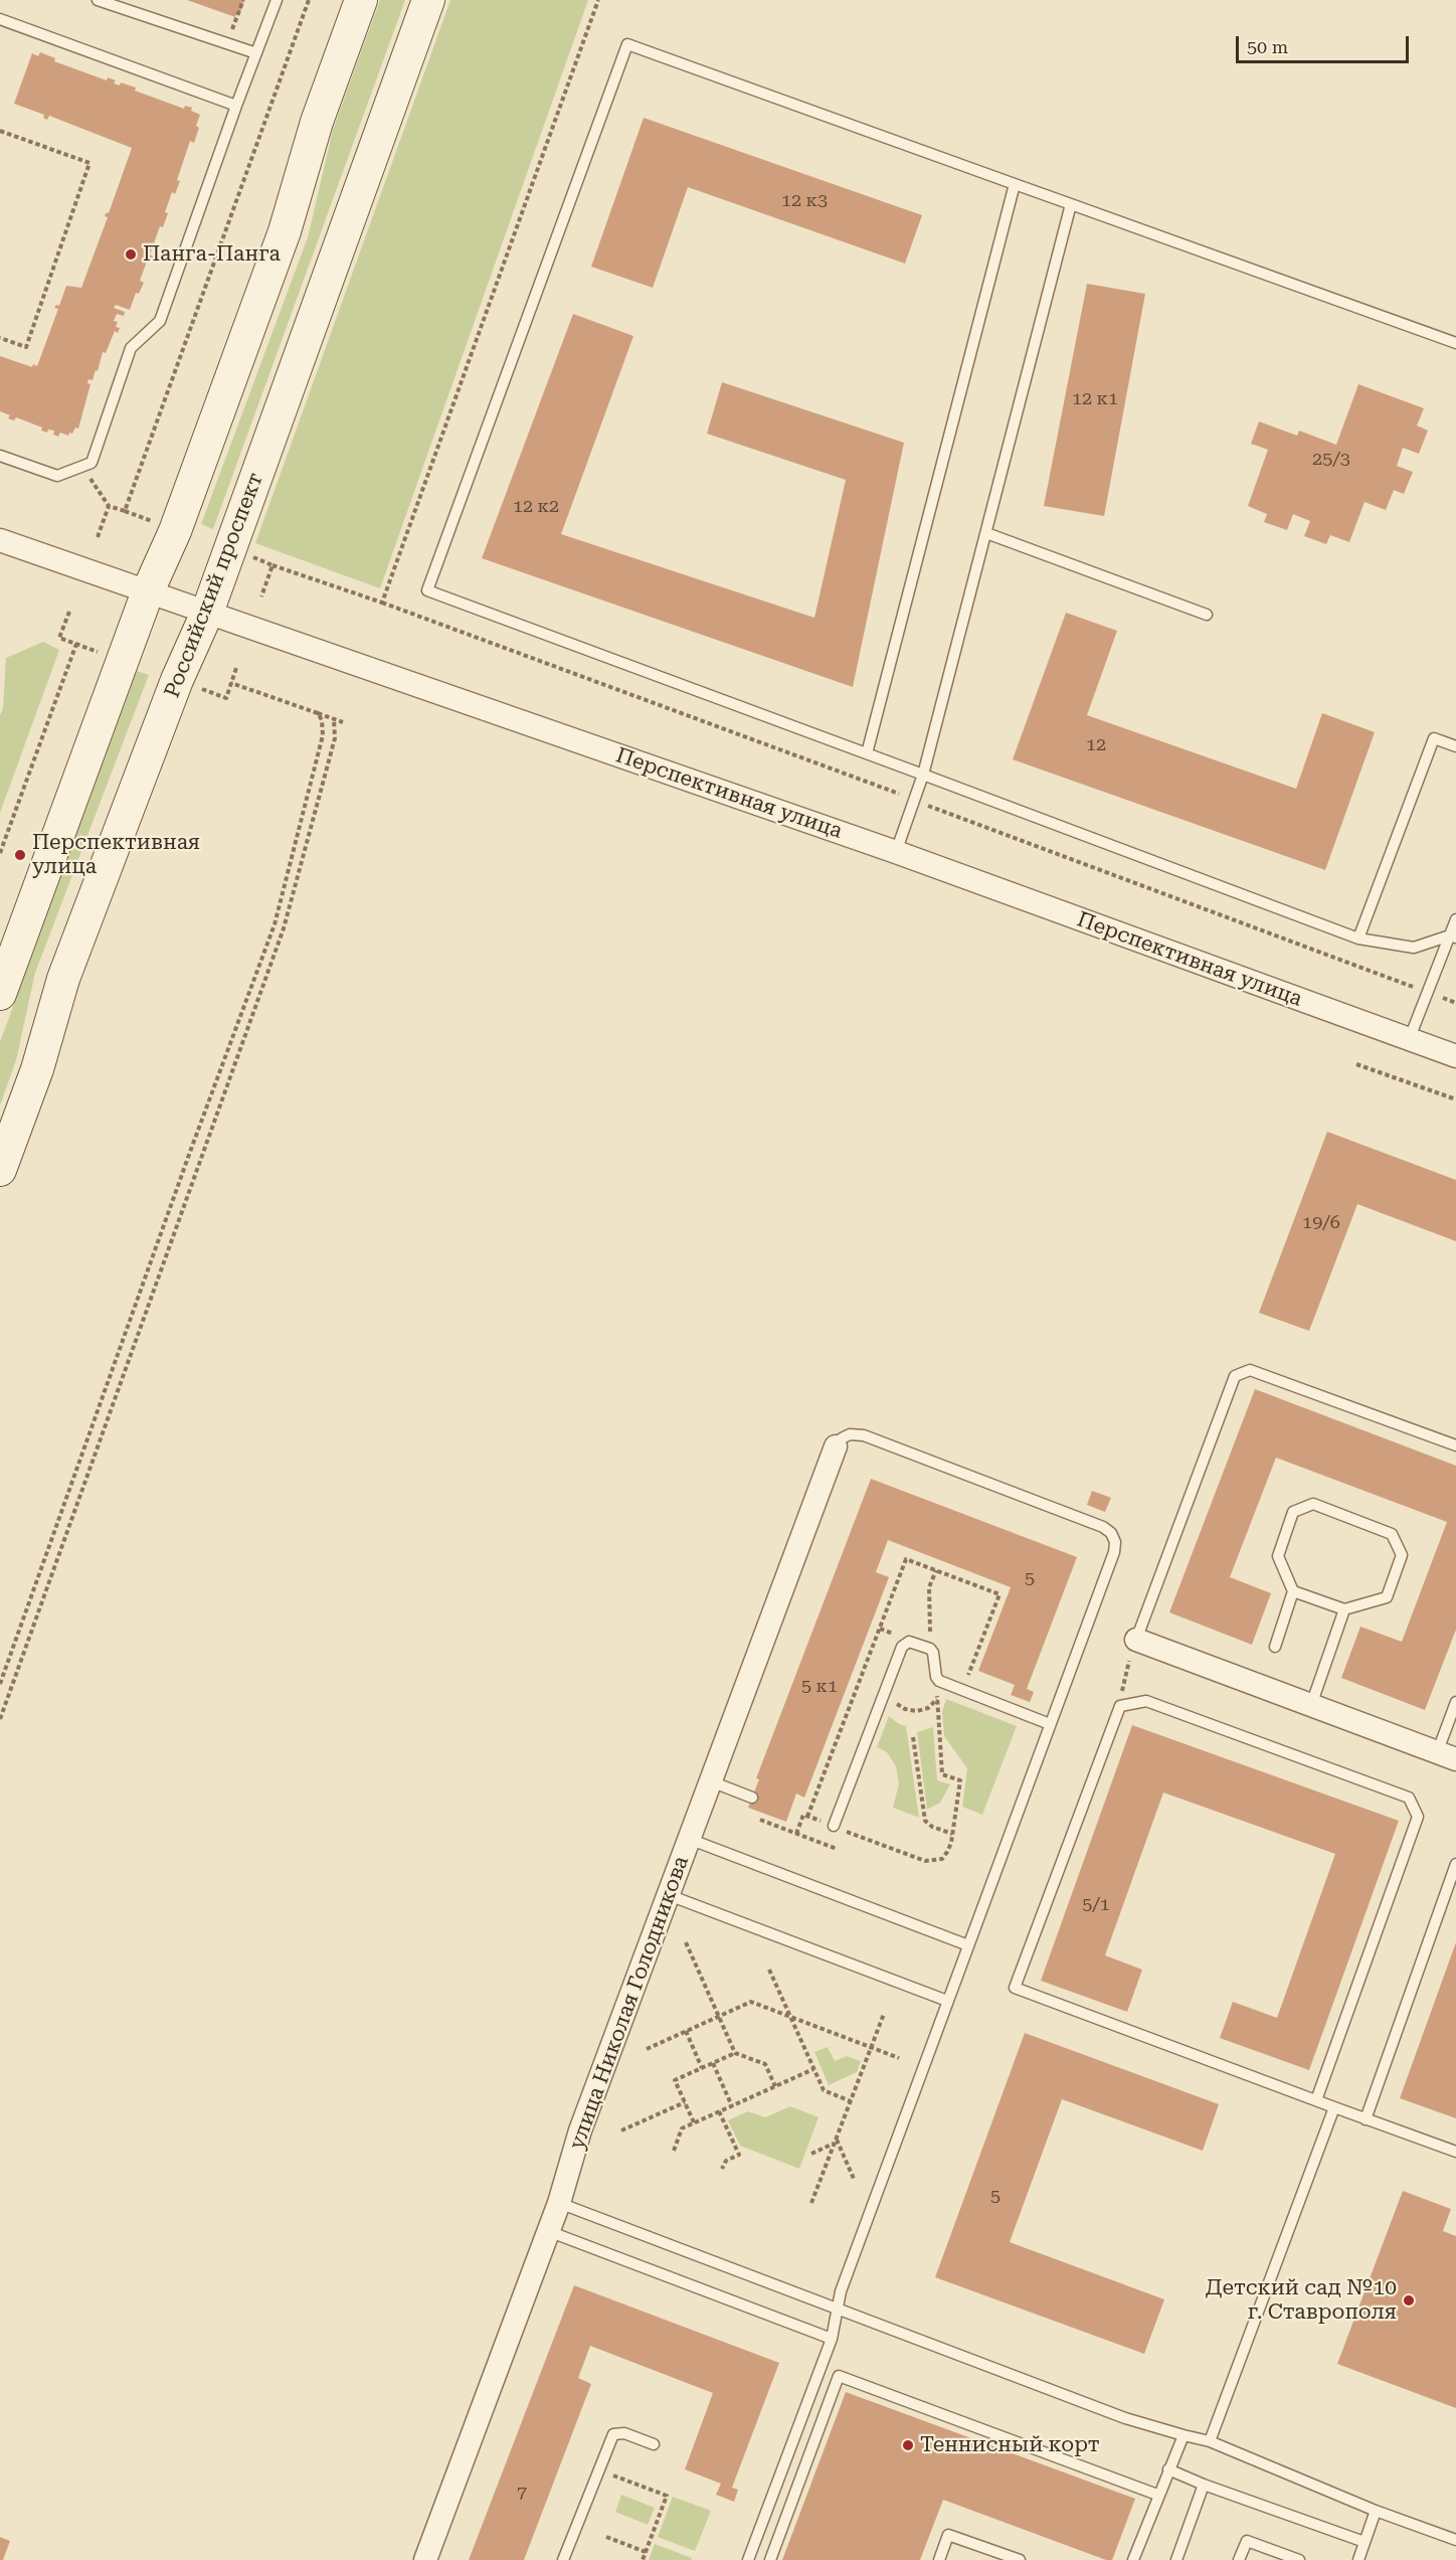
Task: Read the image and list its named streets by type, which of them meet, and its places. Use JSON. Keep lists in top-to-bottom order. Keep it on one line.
{"streets":{"main road":["Российский проспект"],"street":["Перспективная улица","улица Николая Голодникова"]},"crossings":[["Российский проспект","Перспективная улица"]],"places":["Панга-Панга","Перспективная улица","Детский сад №10 г. Ставрополя","Теннисный корт"],"house_numbers":["12 к3","12 к1","25/3","12 к2","12","19/6","5","5 к1","5/1","5","7"],"scale_bar":"50 m"}
